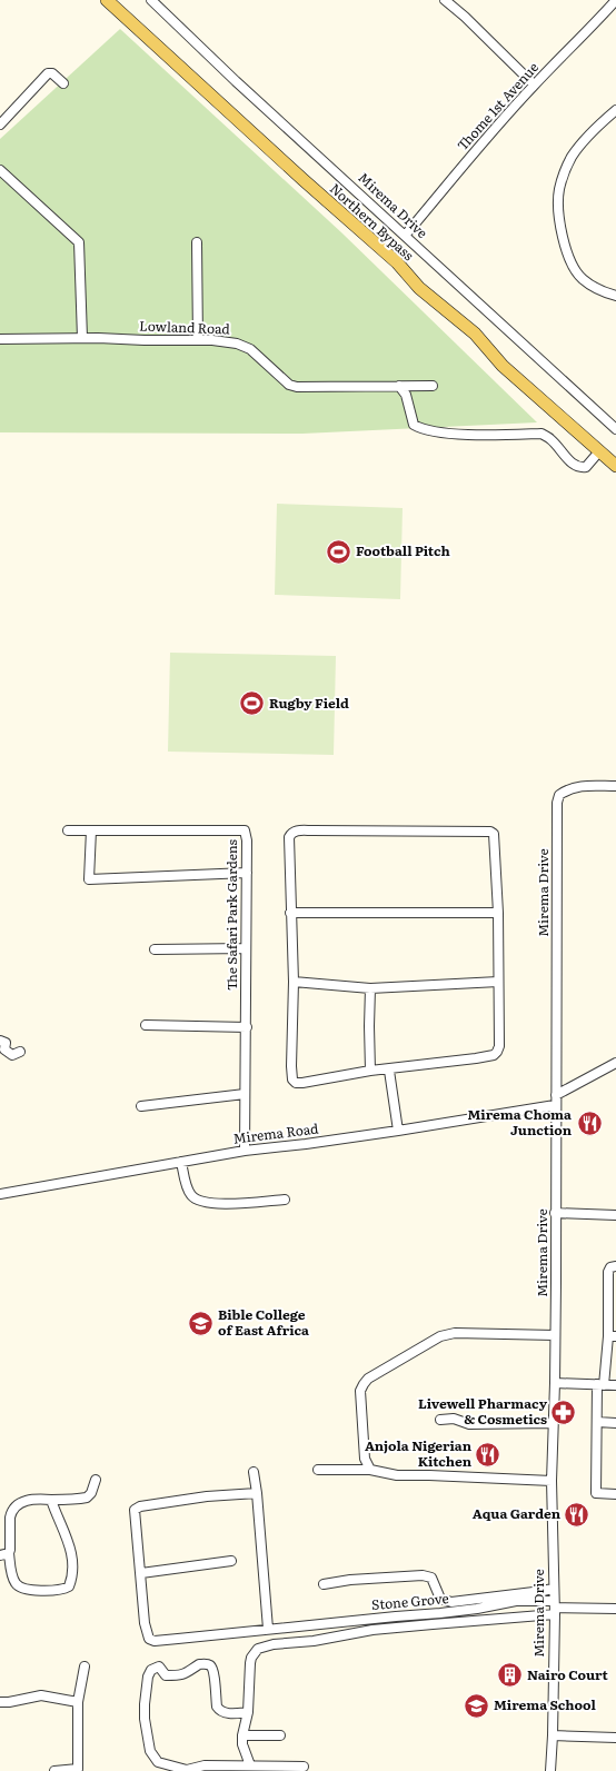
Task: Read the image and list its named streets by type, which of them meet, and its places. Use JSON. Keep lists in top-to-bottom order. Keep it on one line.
{"streets":{"main road":["Northern Bypass"],"street":["Thome 1st Avenue","Mirema Drive","Lowland Road","The Safari Park Gardens","Mirema Road","Stone Grove"]},"crossings":[["Thome 1st Avenue","Mirema Drive"],["Mirema Drive","Mirema Road"],["Mirema Drive","Stone Grove"],["The Safari Park Gardens","Mirema Road"]],"places":{"sports":["Football Pitch","Rugby Field"],"restaurant":["Mirema Choma Junction","Anjola Nigerian Kitchen","Aqua Garden"],"school or university":["Bible College of East Africa","Mirema School"],"pharmacy":["Livewell Pharmacy & Cosmetics"],"building":["Nairo Court"]}}
